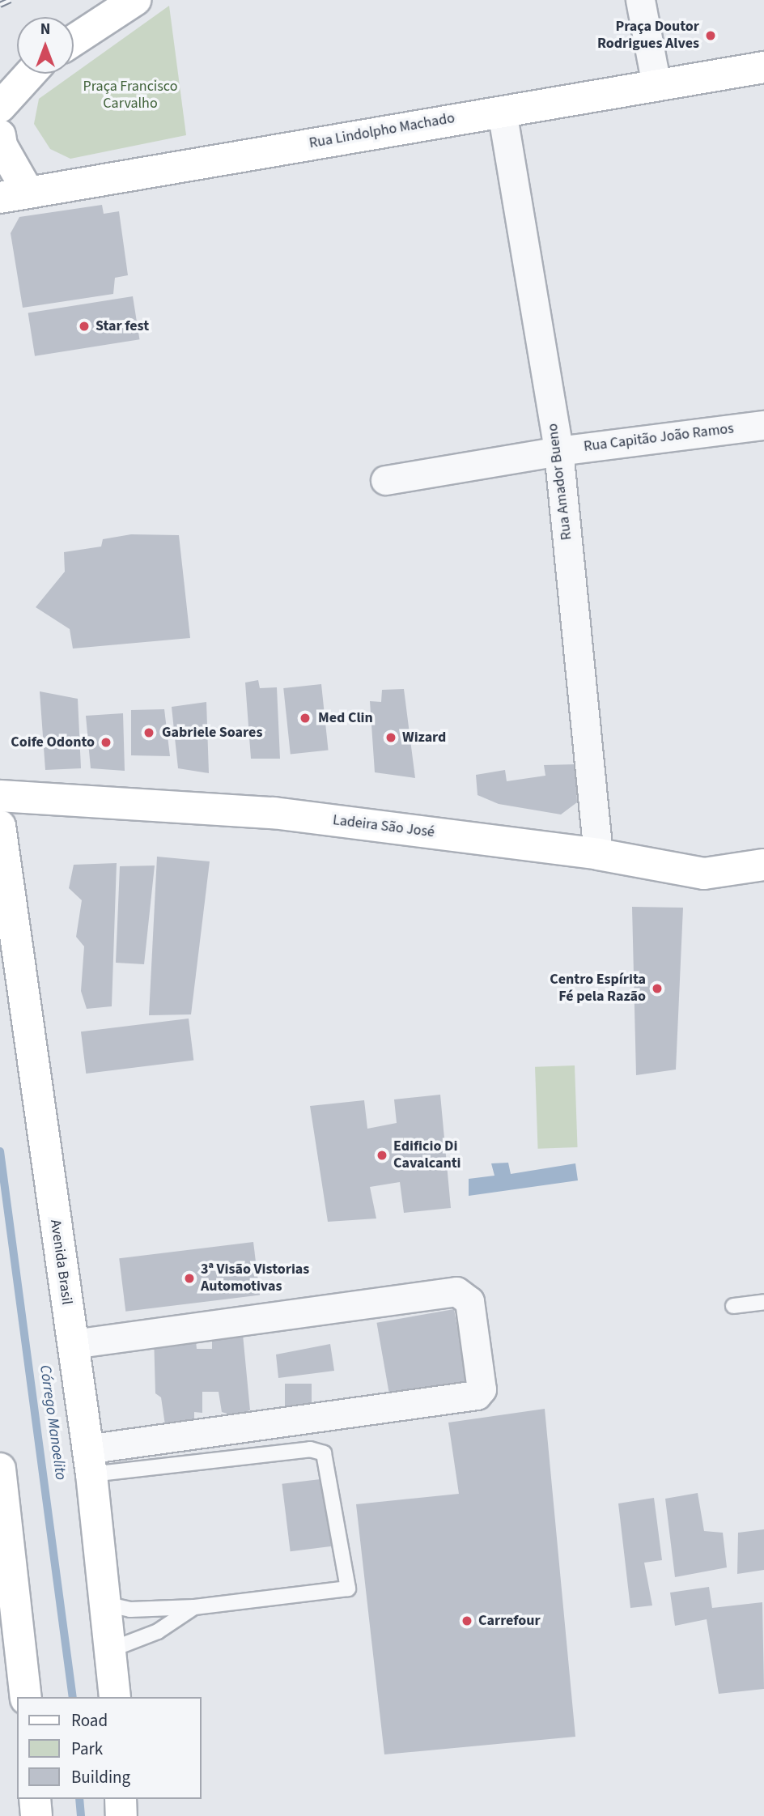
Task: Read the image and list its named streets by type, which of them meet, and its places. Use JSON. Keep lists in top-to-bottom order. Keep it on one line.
{"streets":{"main road":["Rua Lindolpho Machado","Ladeira São José","Avenida Brasil"],"street":["Rua Capitão João Ramos","Rua Amador Bueno"]},"crossings":[["Rua Lindolpho Machado","Rua Amador Bueno"],["Rua Capitão João Ramos","Rua Amador Bueno"],["Rua Amador Bueno","Ladeira São José"]],"water":["Córrego Manoelito"],"parks":["Praça Francisco Carvalho"],"places":["Praça Doutor Rodrigues Alves","Star fest","Med Clin","Gabriele Soares","Wizard","Coife Odonto","Centro Espírita Fé pela Razão","Edificio Di Cavalcanti","3ª Visão Vistorias Automotivas","Carrefour"],"legend":["Road","Park","Building"],"north":"top"}
